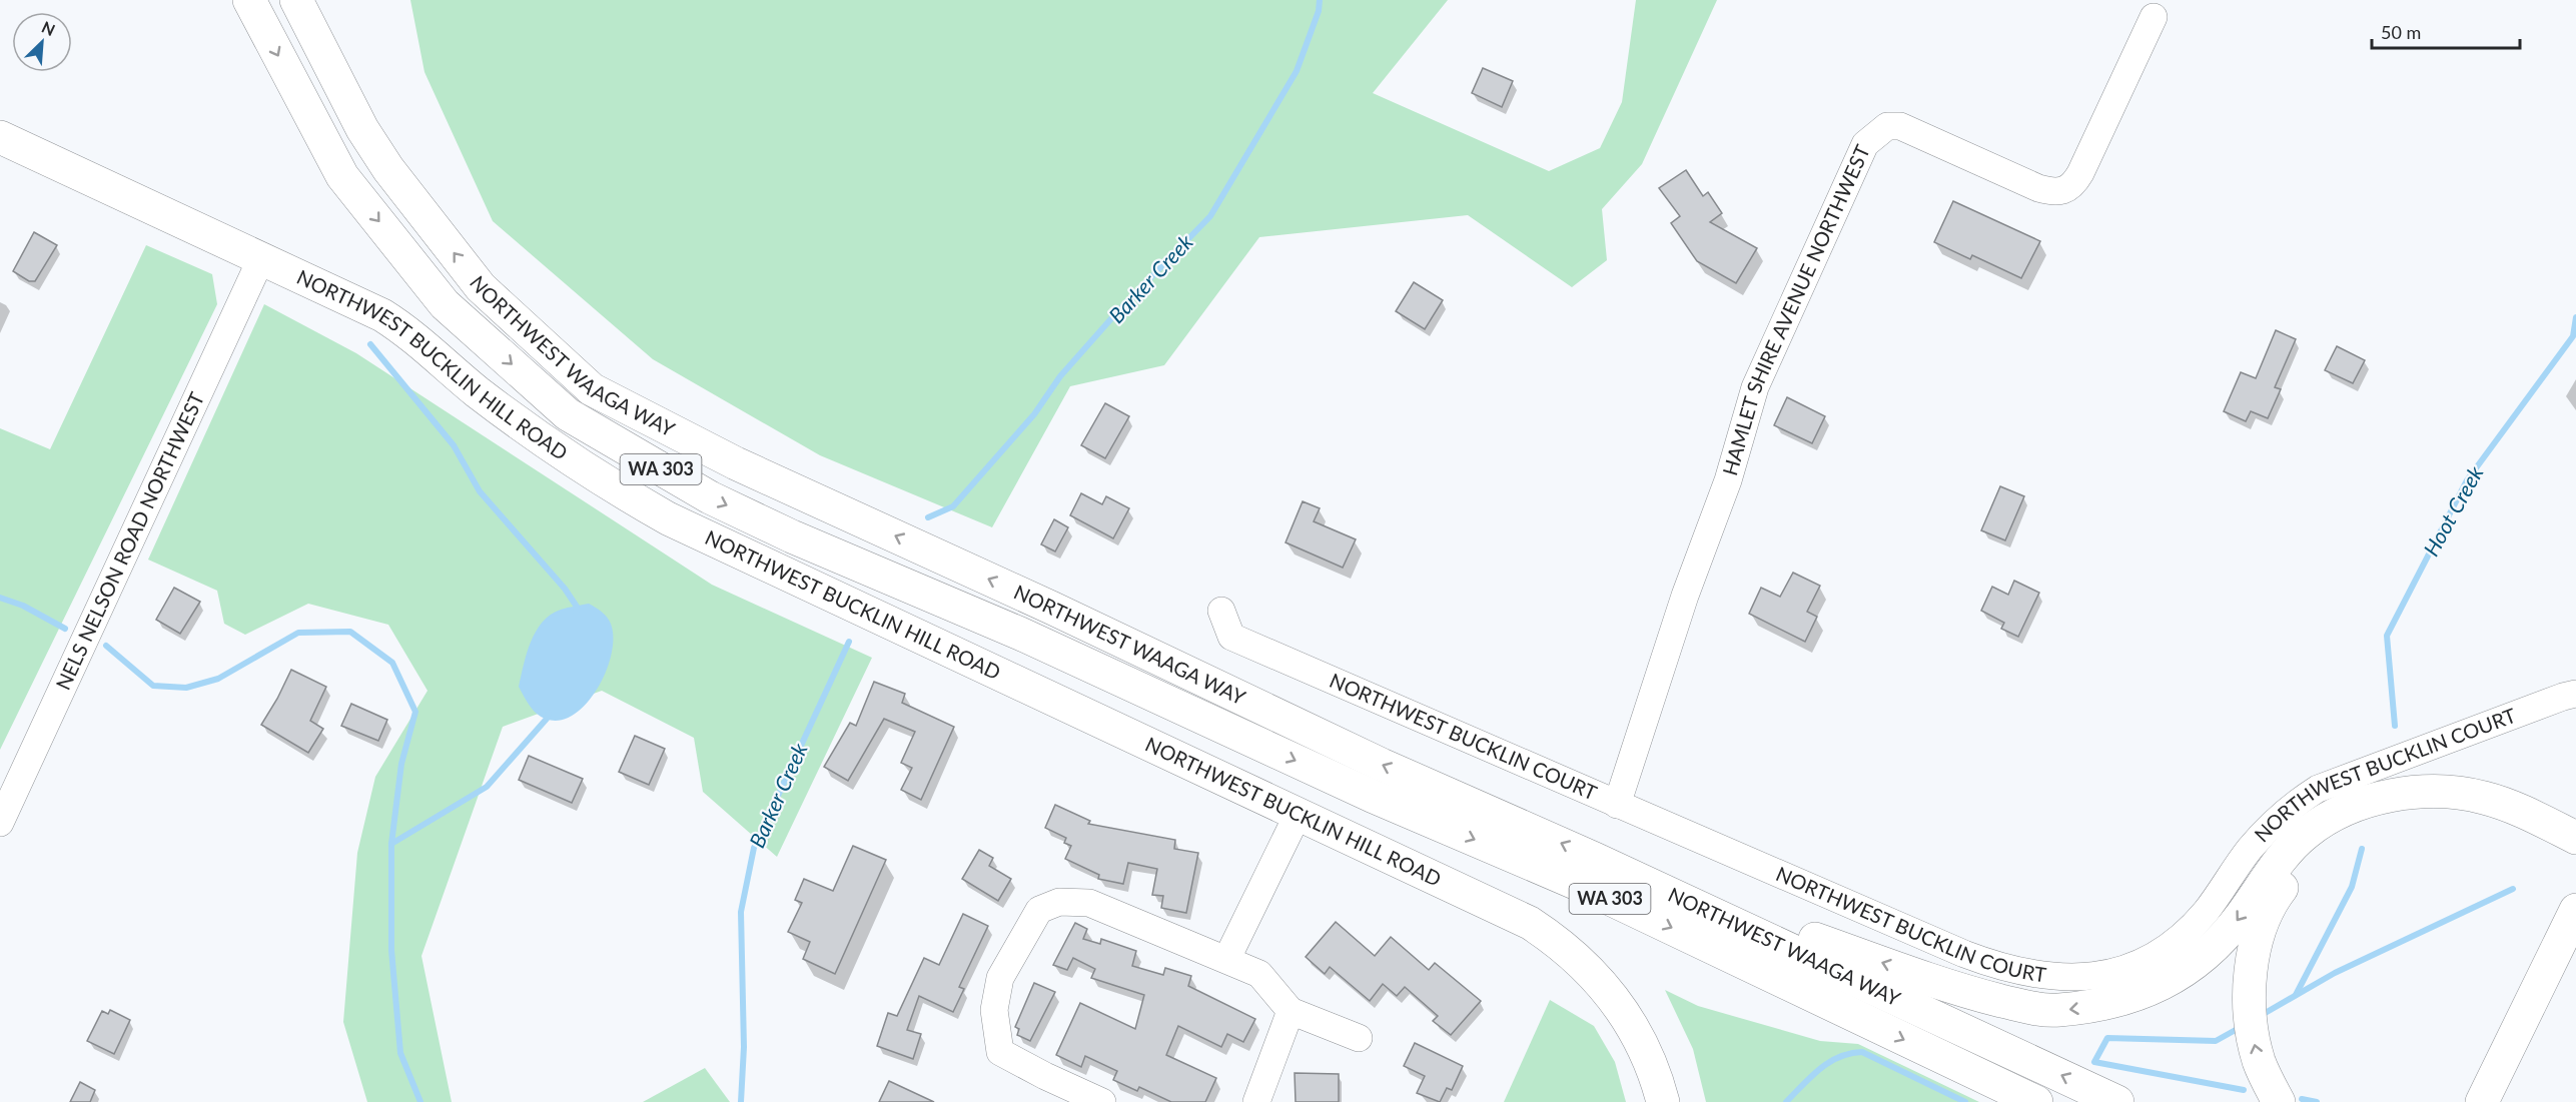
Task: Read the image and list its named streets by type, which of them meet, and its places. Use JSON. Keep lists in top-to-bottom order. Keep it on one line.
{"streets":{"main road":["NORTHWEST WAAGA WAY","NORTHWEST BUCKLIN HILL ROAD","WA 303"],"street":["HAMLET SHIRE AVENUE NORTHWEST","NELS NELSON ROAD NORTHWEST","NORTHWEST BUCKLIN COURT"]},"crossings":[["HAMLET SHIRE AVENUE NORTHWEST","NORTHWEST BUCKLIN COURT"],["NORTHWEST BUCKLIN HILL ROAD","NELS NELSON ROAD NORTHWEST"]],"water":["Barker Creek","Hoot Creek"],"scale_bar":"50 m","north":"top right"}
